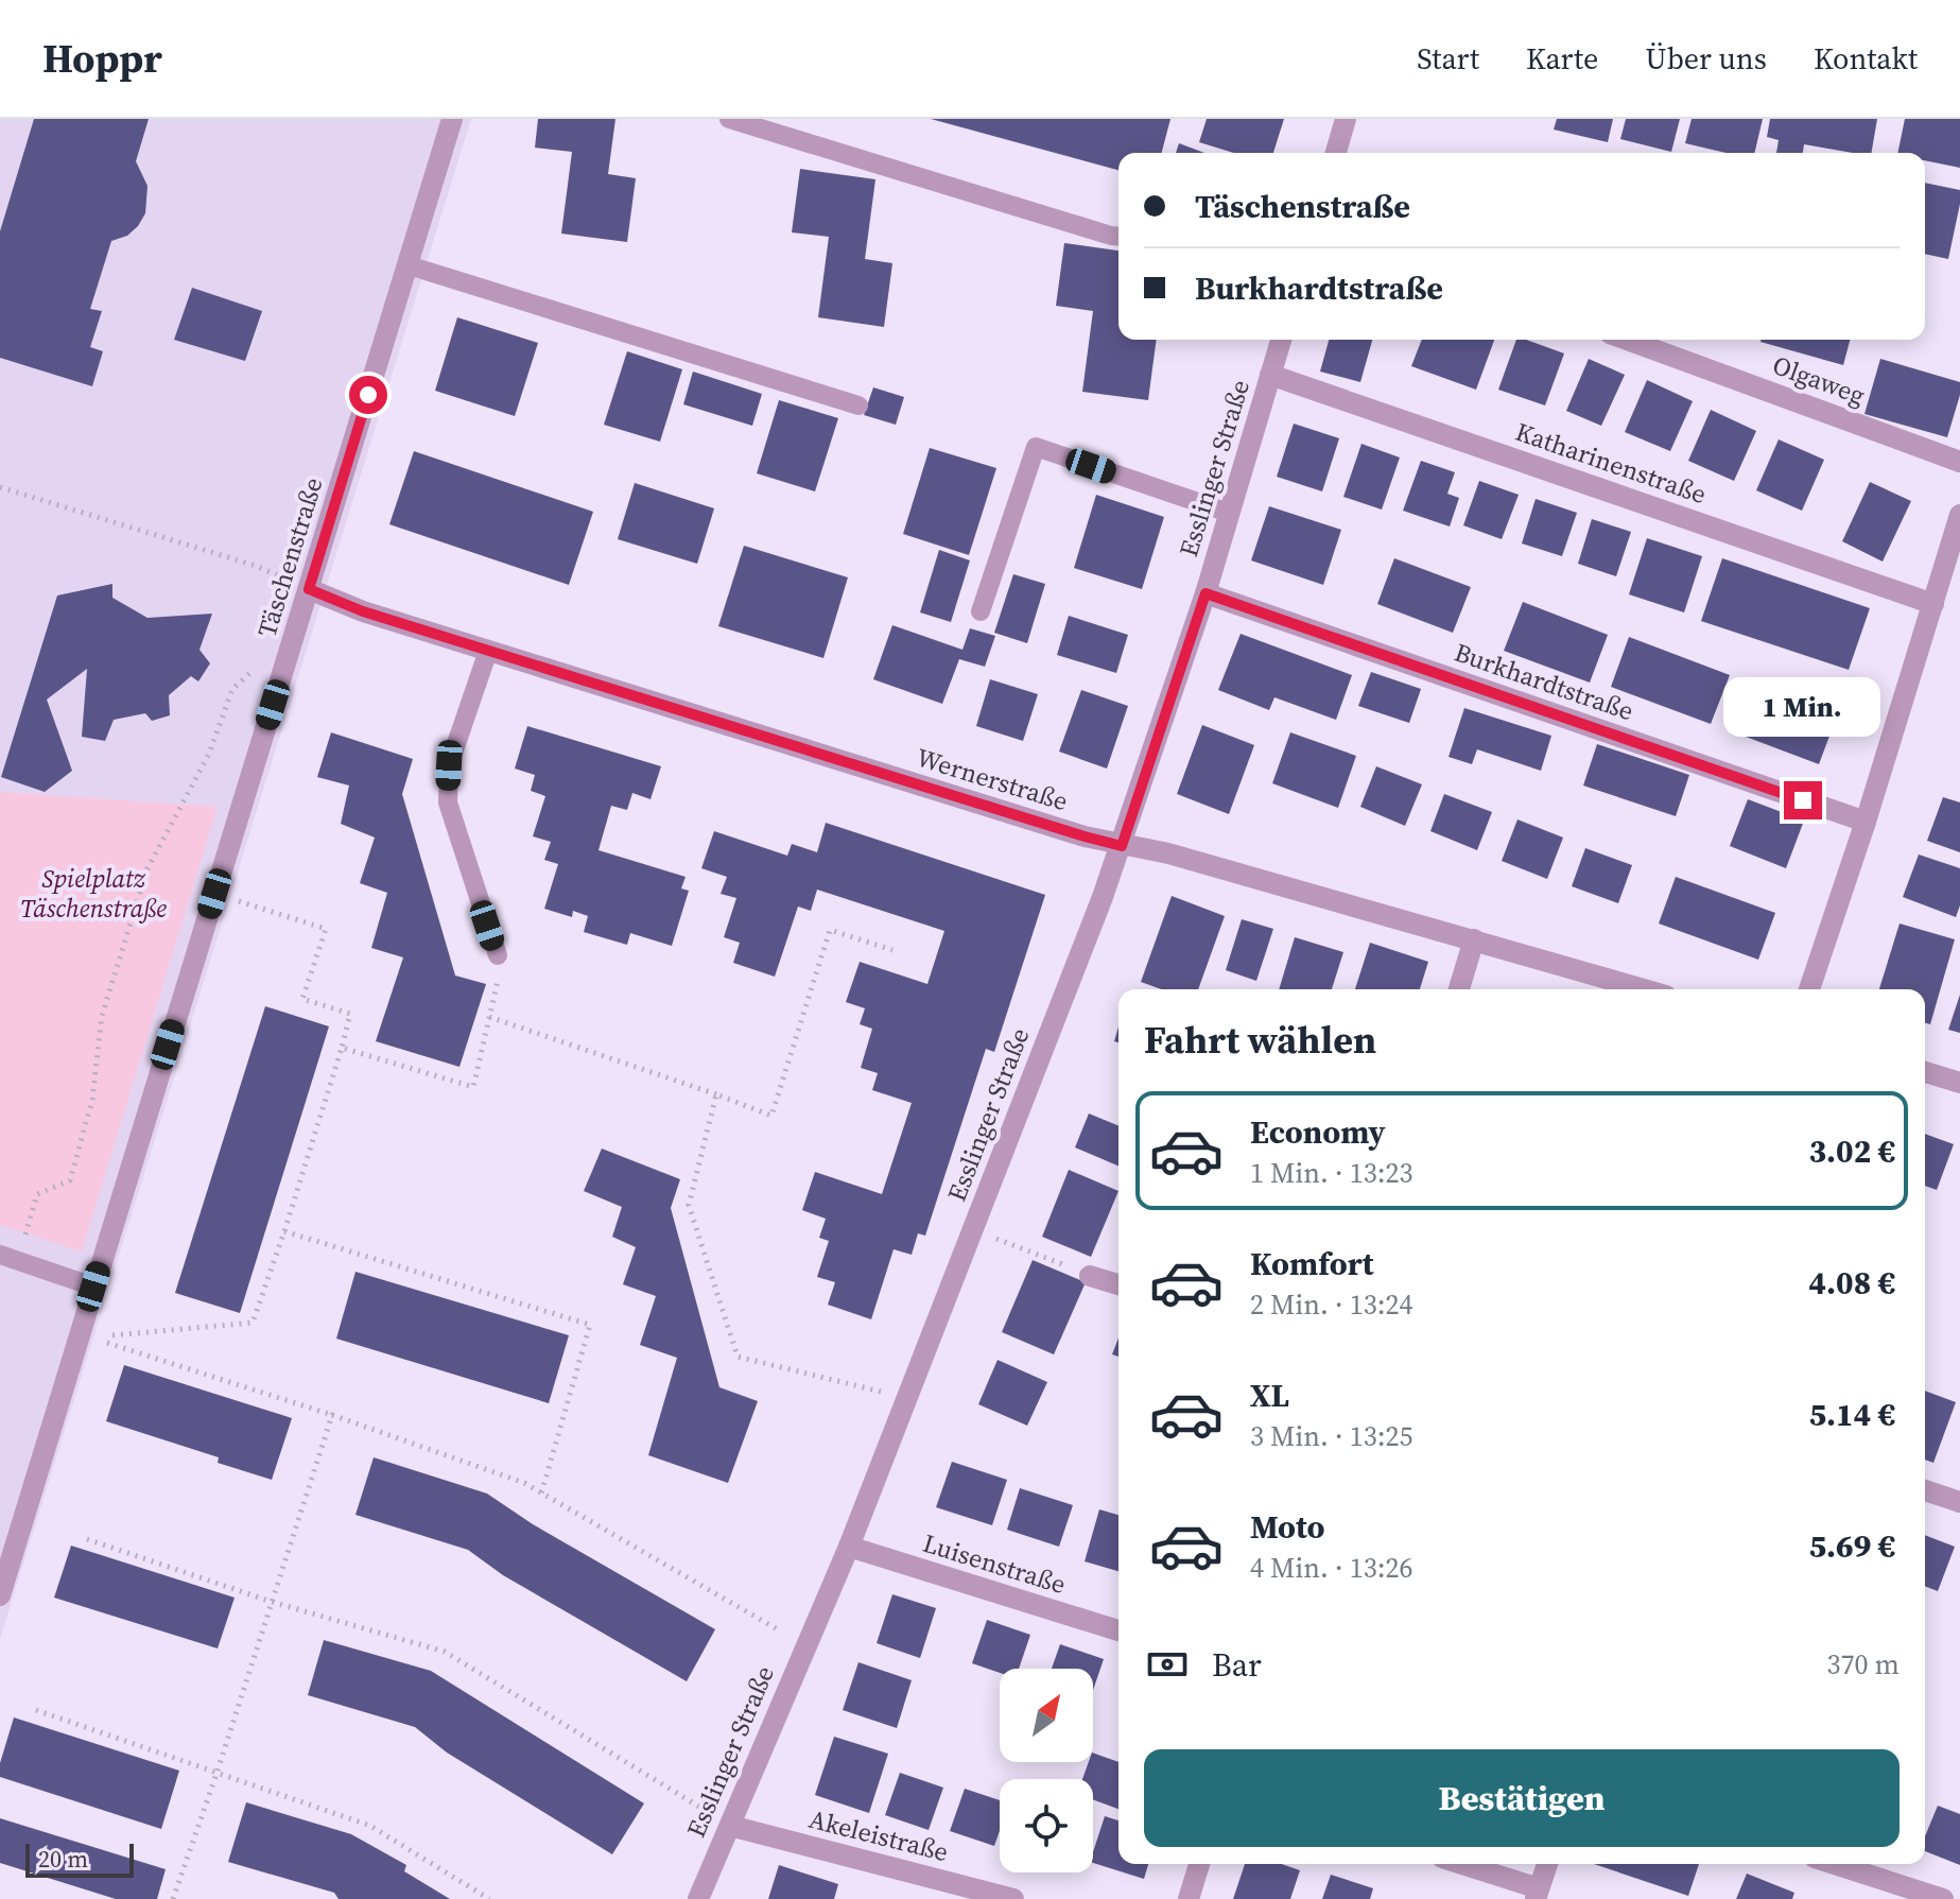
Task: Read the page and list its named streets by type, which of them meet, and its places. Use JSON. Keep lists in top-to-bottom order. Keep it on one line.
{"streets":{"street":["Olgaweg","Katharinenstraße","Esslinger Straße","Täschenstraße","Burkhardtstraße","Wernerstraße","Luisenstraße","Akeleistraße"]},"crossings":[["Katharinenstraße","Esslinger Straße"],["Esslinger Straße","Burkhardtstraße"],["Esslinger Straße","Wernerstraße"],["Esslinger Straße","Luisenstraße"],["Esslinger Straße","Akeleistraße"],["Täschenstraße","Wernerstraße"]],"parks":["Spielplatz Täschenstraße"],"scale_bar":"20 m","north":"top right","page":{"header":"Hoppr","nav":["Start","Karte","Über uns","Kontakt"],"banner":["Täschenstraße","Burkhardtstraße"],"bubble":"1 Min.","heading":"Fahrt wählen","list":[{"name":"Economy","note":"1 Min. · 13:23","value":"3.02 €"},{"name":"Komfort","note":"2 Min. · 13:24","value":"4.08 €"},{"name":"XL","note":"3 Min. · 13:25","value":"5.14 €"},{"name":"Moto","note":"4 Min. · 13:26","value":"5.69 €"}],"pay":["Bar","370 m"],"buttons":"Bestätigen","scale":"20 m"}}
